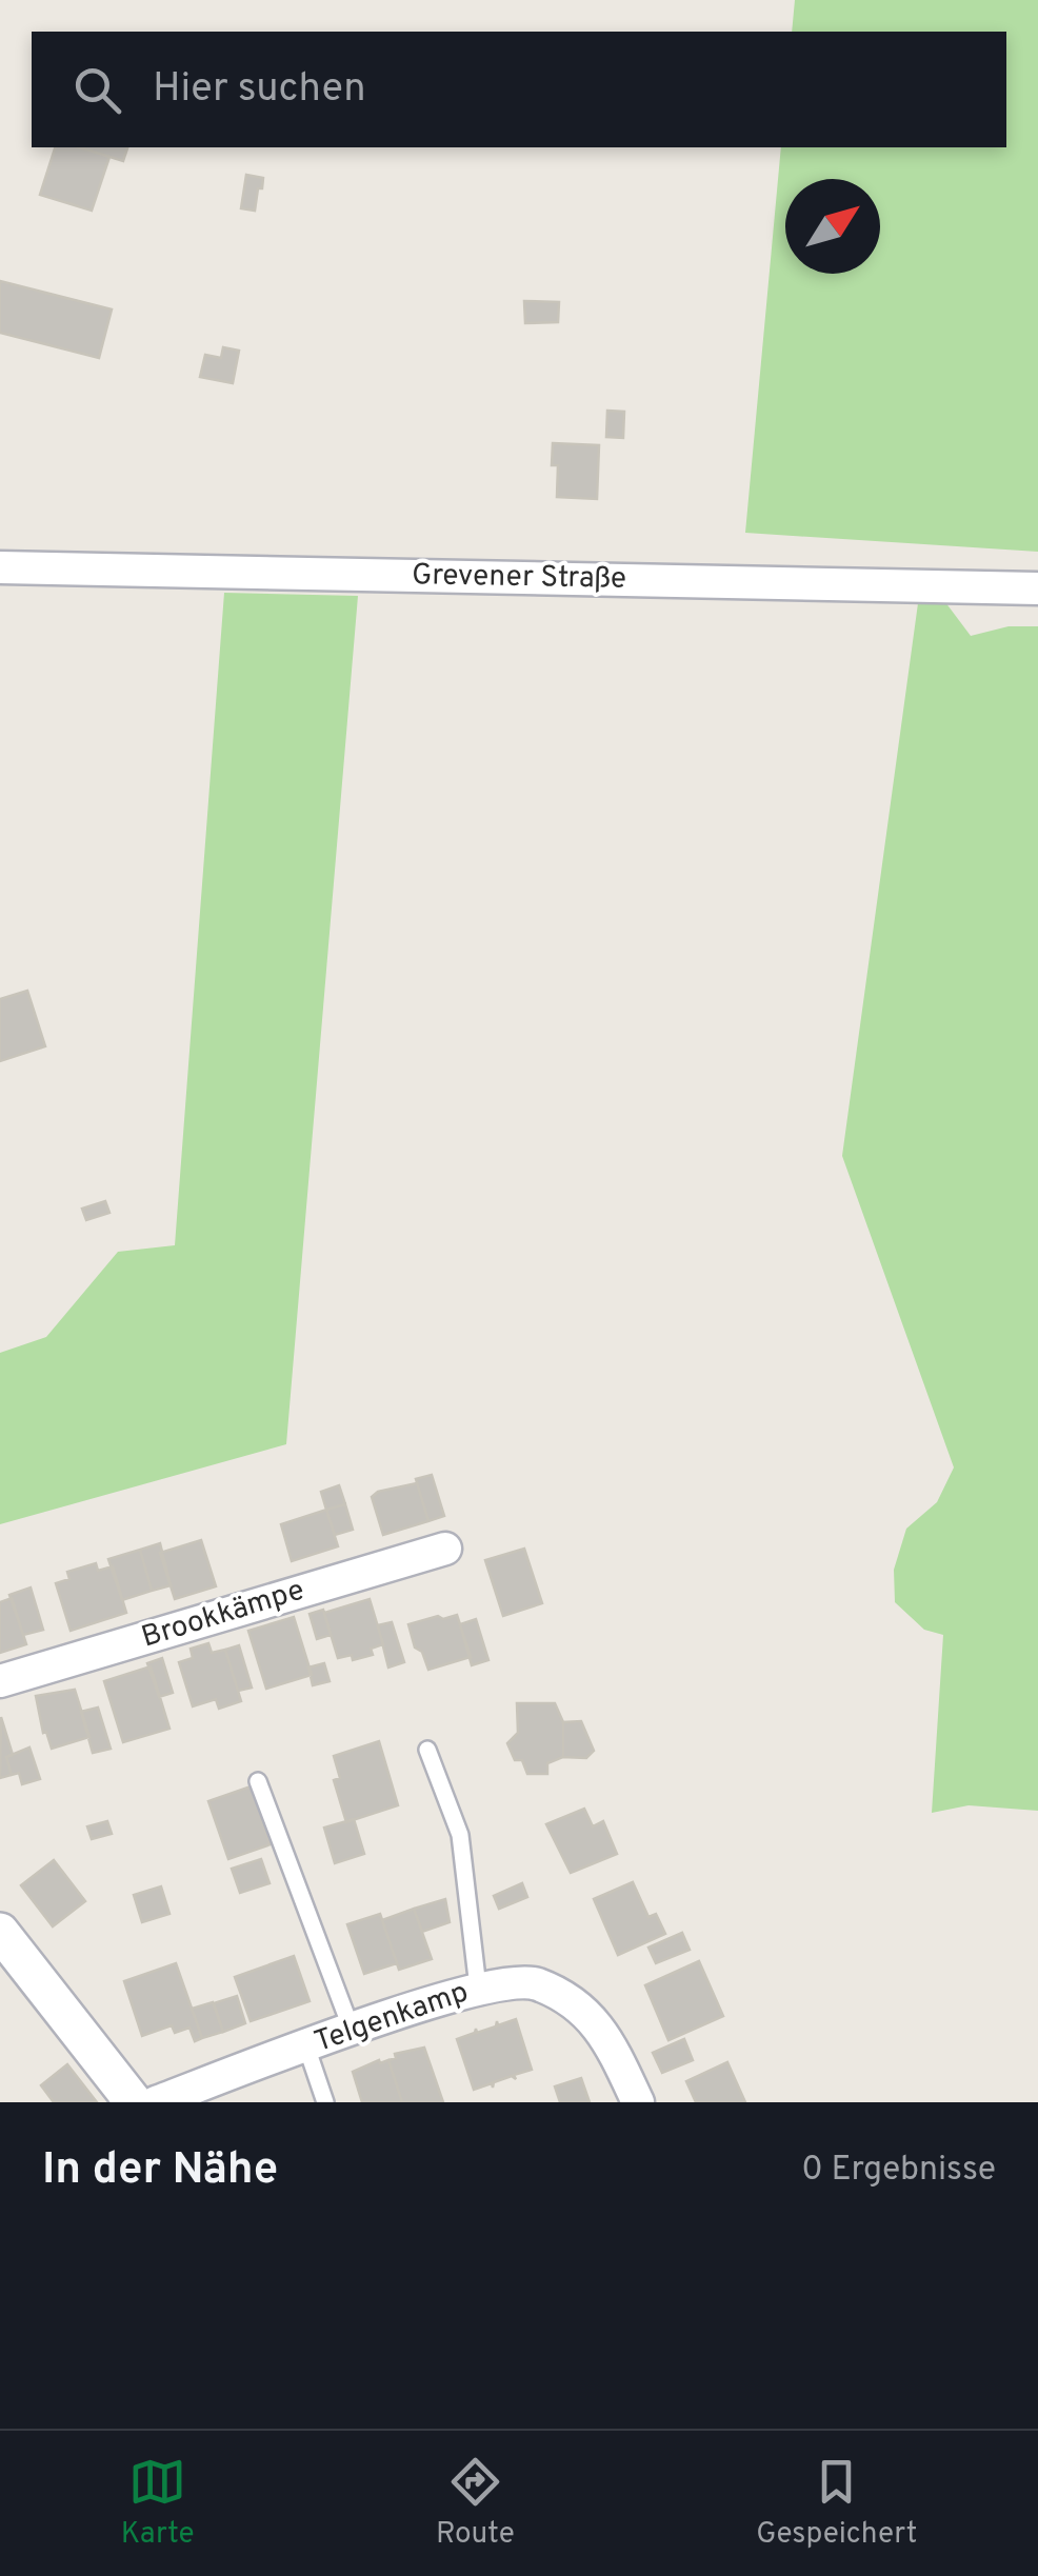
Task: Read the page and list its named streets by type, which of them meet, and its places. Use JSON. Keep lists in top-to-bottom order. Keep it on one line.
{"streets":{"street":["Grevener Straße","Brookkämpe","Telgenkamp"]},"north":"top right","page":{"search":"Hier suchen","heading":["In der Nähe","0 Ergebnisse"],"nav":["Karte","Route","Gespeichert"]}}
